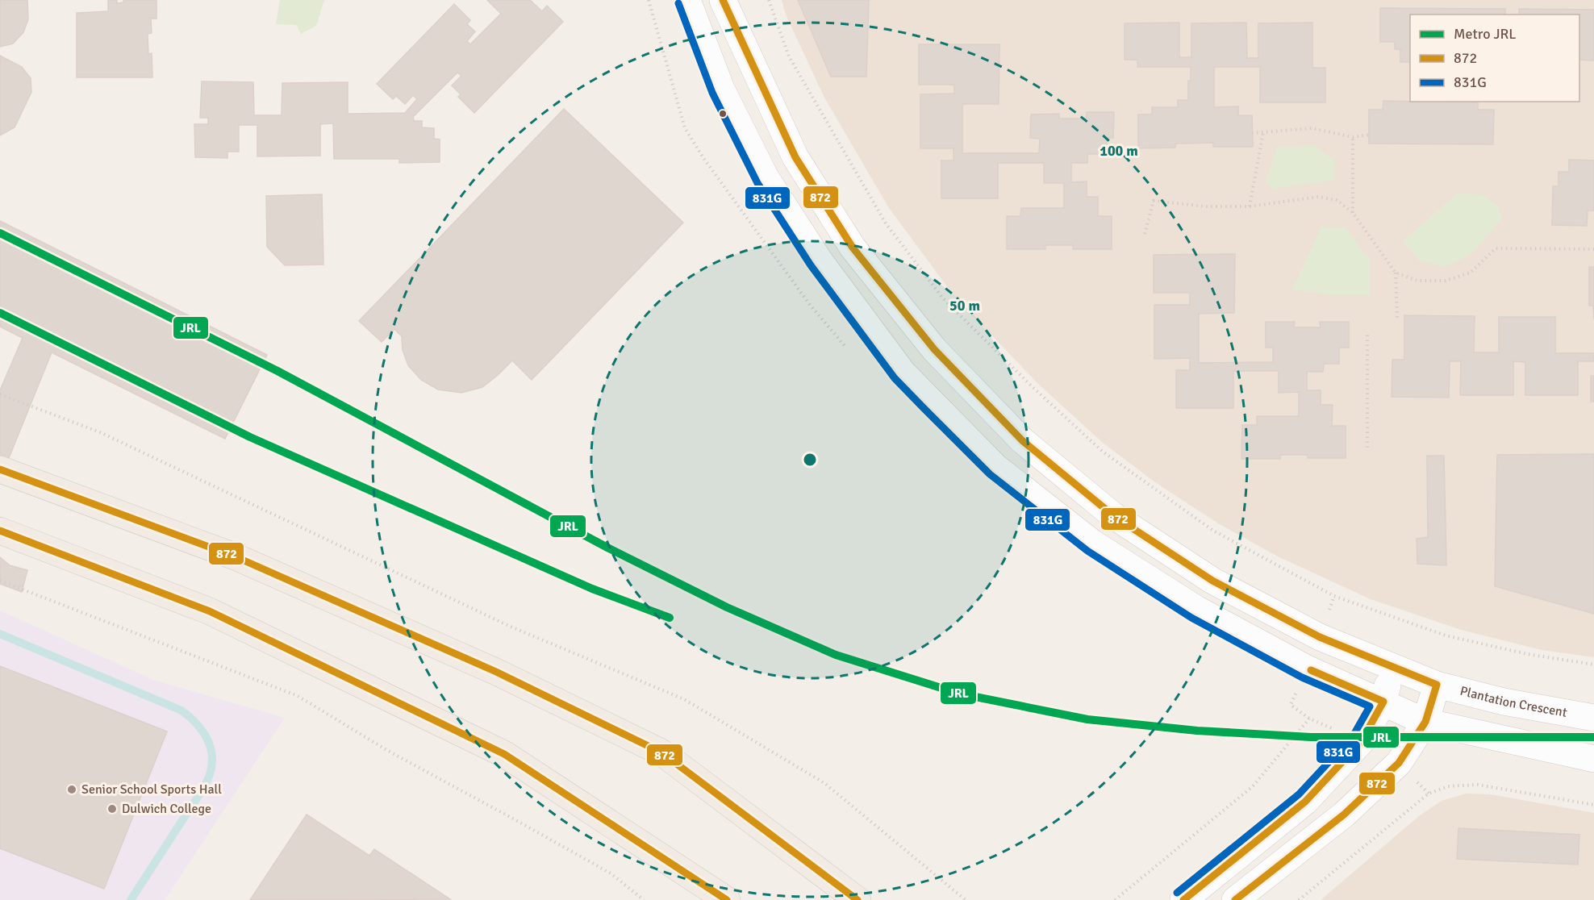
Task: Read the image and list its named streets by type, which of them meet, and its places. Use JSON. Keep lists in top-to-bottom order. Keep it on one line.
{"streets":{"street":["Plantation Crescent"]},"places":["Senior School Sports Hall","Dulwich College"],"lines":["transit line 872","transit line 831G","metro line JRL"],"legend":["Metro JRL","872","831G"],"rings":["100 m","50 m"]}
